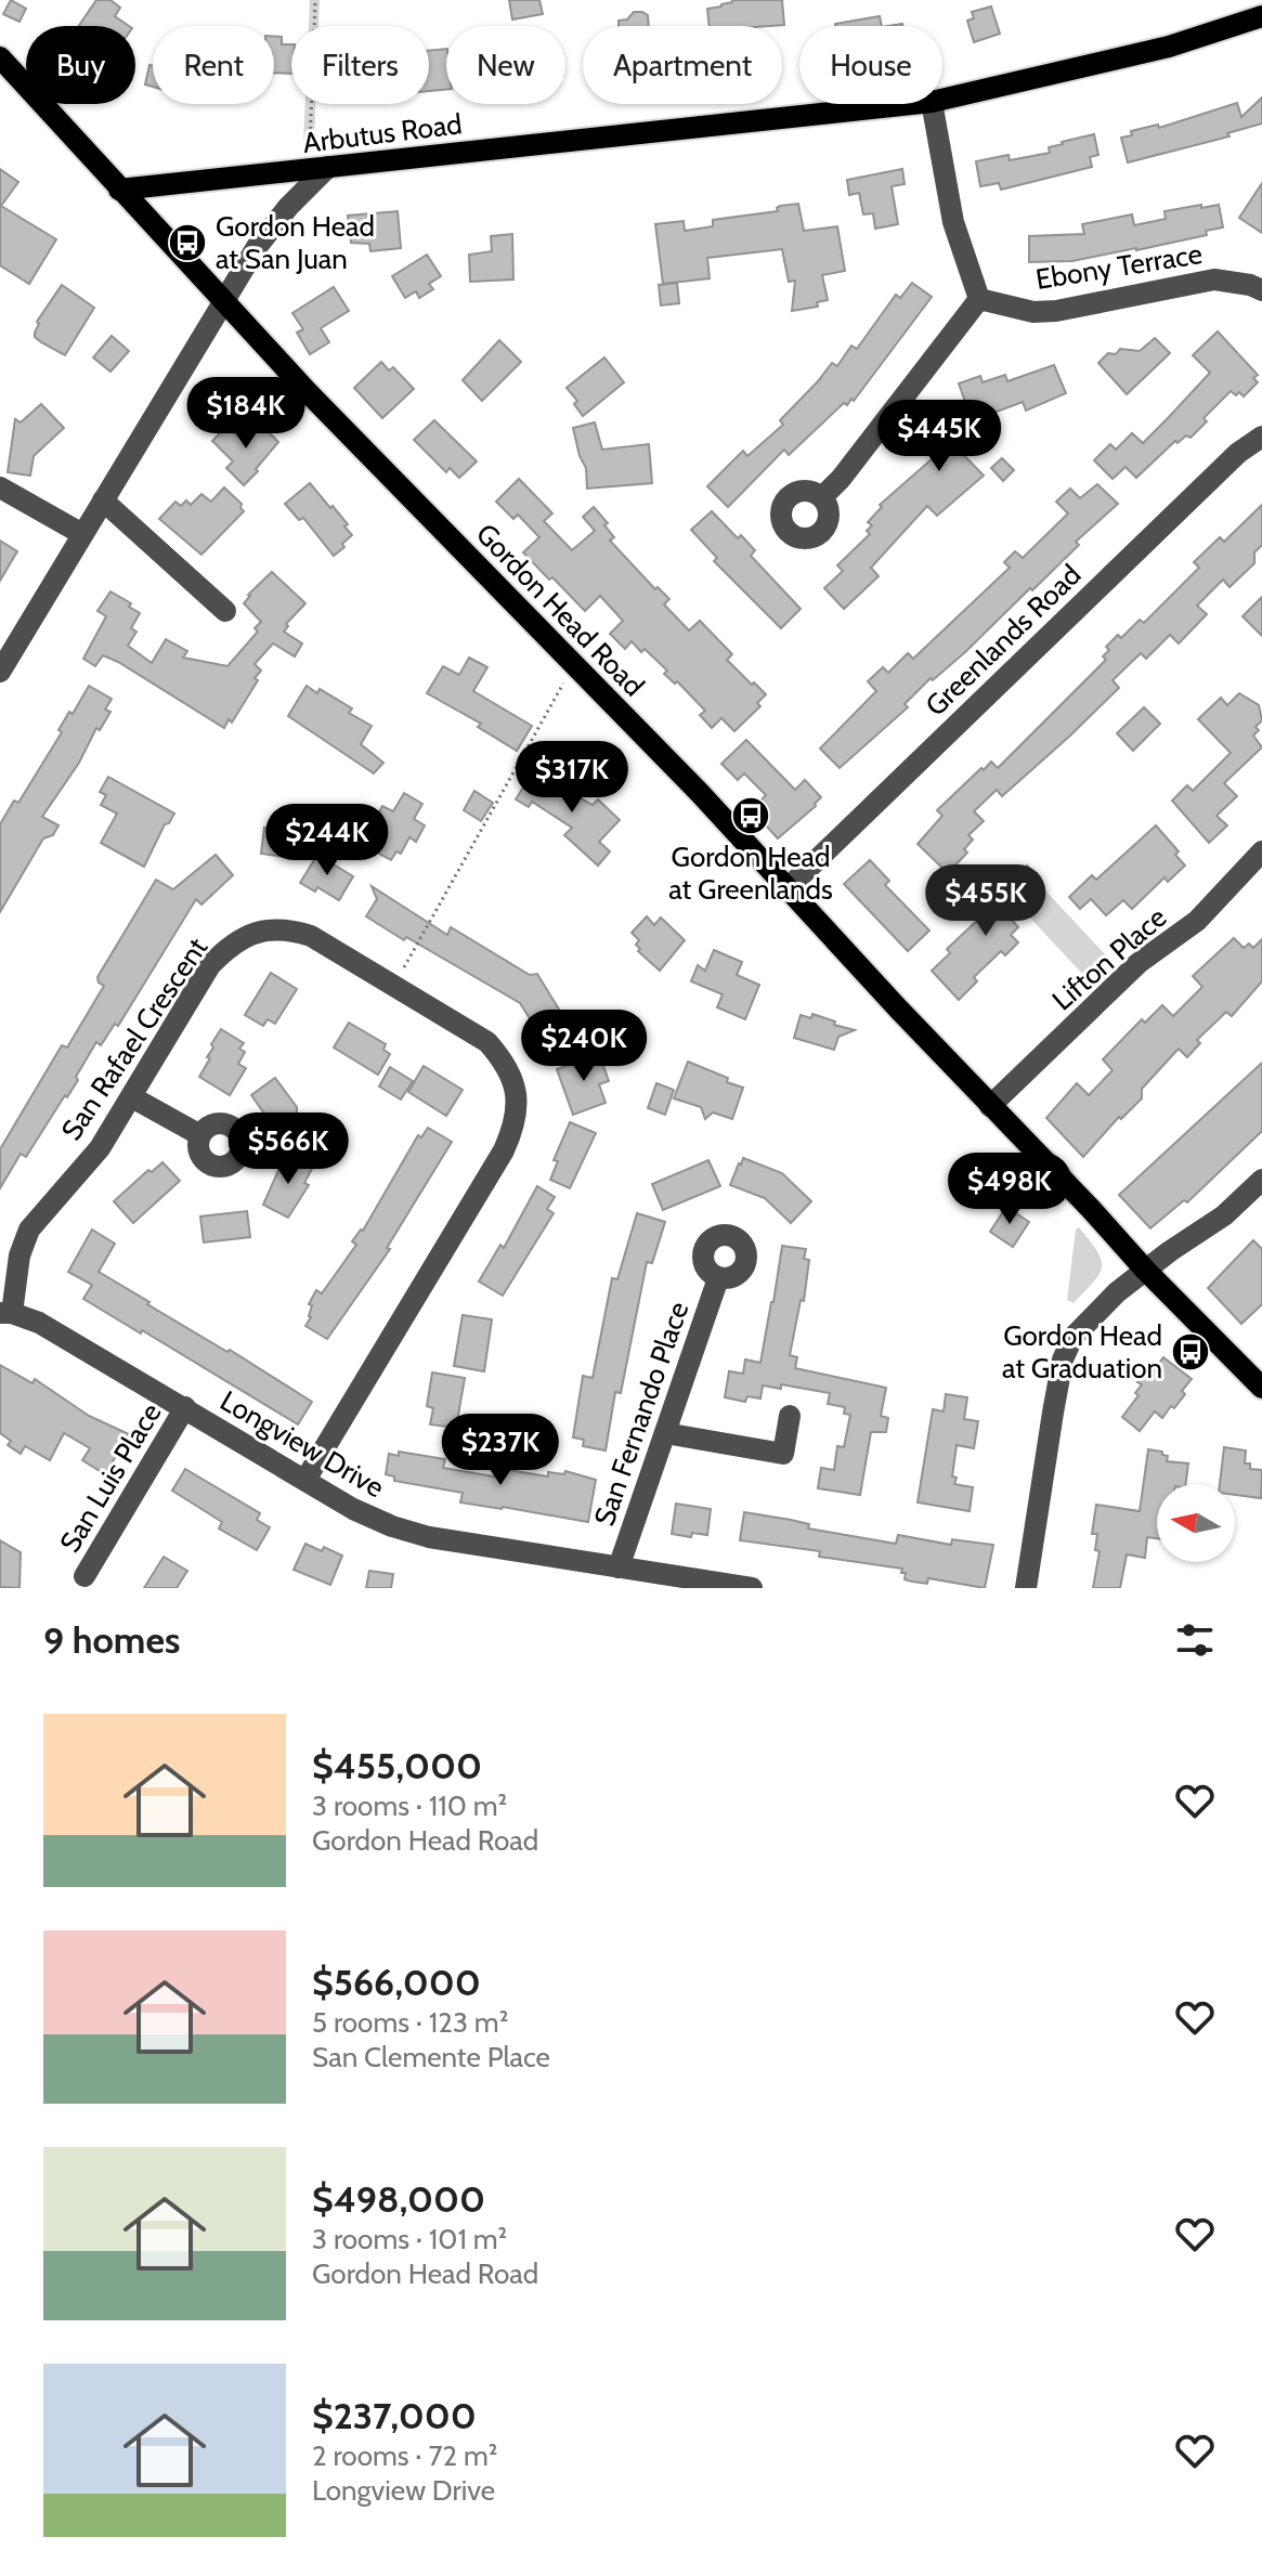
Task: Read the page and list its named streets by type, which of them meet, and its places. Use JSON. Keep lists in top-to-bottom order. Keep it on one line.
{"streets":{"main road":["Arbutus Road","Gordon Head Road"],"street":["Ebony Terrace","Greenlands Road","Lifton Place","San Rafael Crescent","San Fernando Place","Longview Drive","San Luis Place"]},"crossings":[["Arbutus Road","Gordon Head Road"],["Gordon Head Road","Greenlands Road"],["Gordon Head Road","Lifton Place"],["San Rafael Crescent","Longview Drive"],["San Fernando Place","Longview Drive"],["Longview Drive","San Luis Place"]],"places":{"bus stop":["Gordon Head at San Juan","Gordon Head at Greenlands","Gordon Head at Graduation"]},"north":"left","page":{"chip":["Buy","Rent","Filters","New","Apartment","House"],"price":["$184K","$445K","$317K","$244K","$455K","$240K","$566K","$498K","$237K"],"heading":"9 homes","list":[{"name":"$455,000","note":"3 rooms · 110 m² · Gordon Head Road"},{"name":"$566,000","note":"5 rooms · 123 m² · San Clemente Place"},{"name":"$498,000","note":"3 rooms · 101 m² · Gordon Head Road"},{"name":"$237,000","note":"2 rooms · 72 m² · Longview Drive"}]}}
